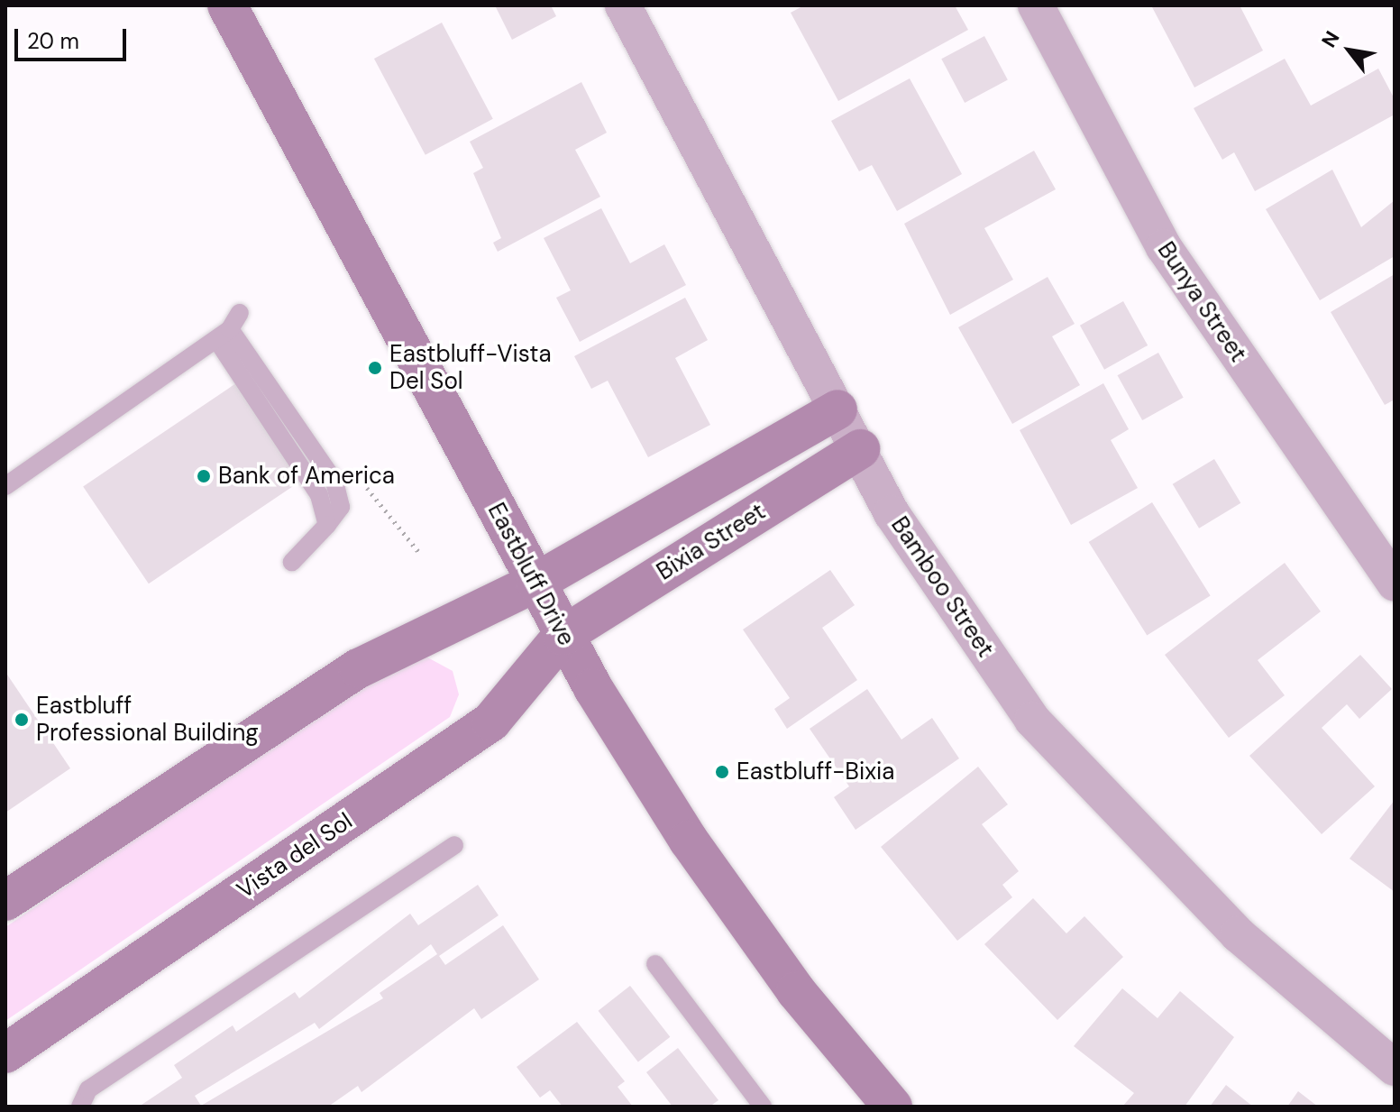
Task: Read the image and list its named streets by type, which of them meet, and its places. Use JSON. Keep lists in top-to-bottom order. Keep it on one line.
{"streets":{"street":["Bunya Street","Bixia Street","Eastbluff Drive","Bamboo Street","Vista del Sol"]},"crossings":[["Bixia Street","Eastbluff Drive"],["Bixia Street","Bamboo Street"],["Bixia Street","Vista del Sol"],["Eastbluff Drive","Vista del Sol"]],"places":["Eastbluff-Vista Del Sol","Bank of America","Eastbluff Professional Building","Eastbluff-Bixia"],"scale_bar":"20 m","north":"top left"}
